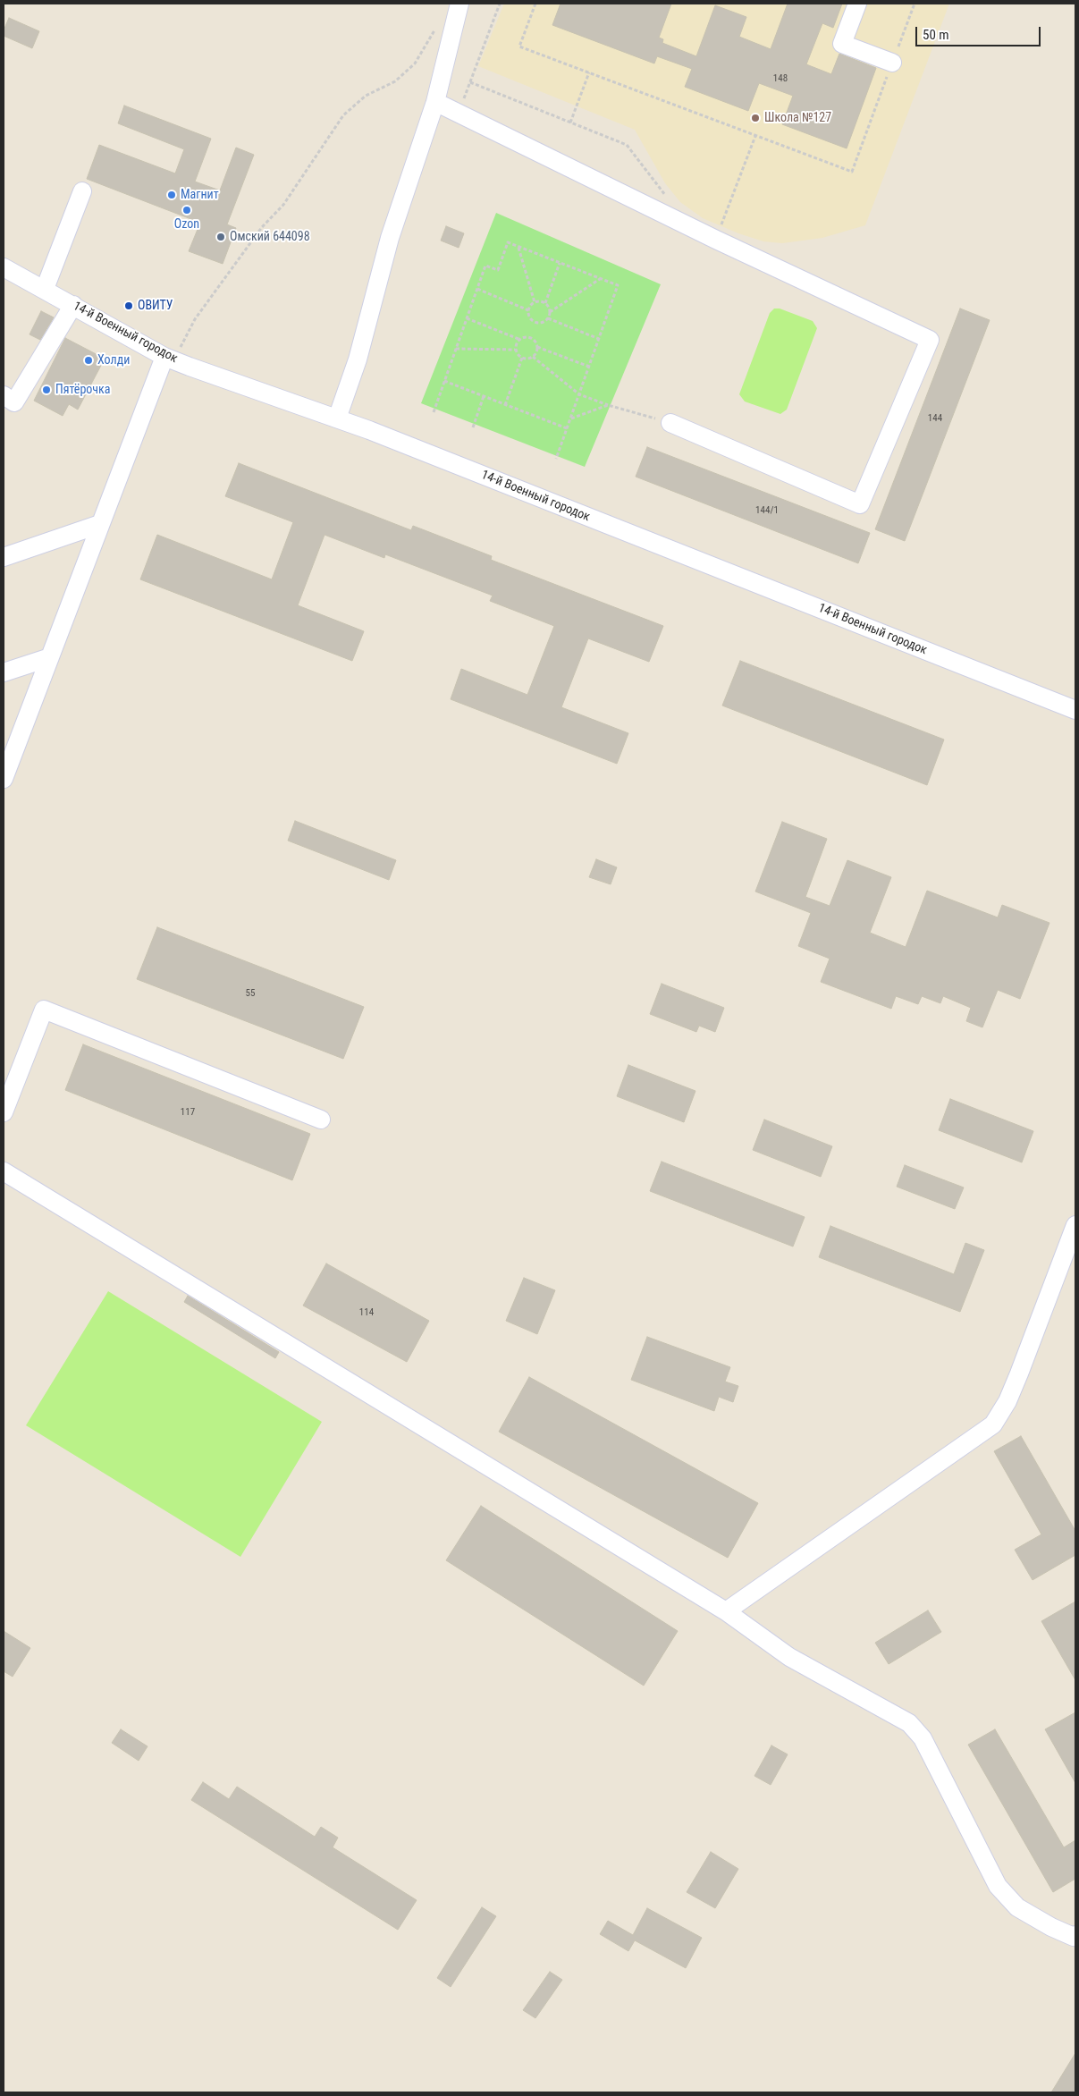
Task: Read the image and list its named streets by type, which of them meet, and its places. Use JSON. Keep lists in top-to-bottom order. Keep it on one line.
{"streets":{"street":["14-й Военный городок"]},"places":["Школа №127","Магнит","Ozon","Омский 644098","ОВИТУ","Холди","Пятёрочка"],"house_numbers":["148","144","144/1","55","117","114"],"scale_bar":"50 m"}
